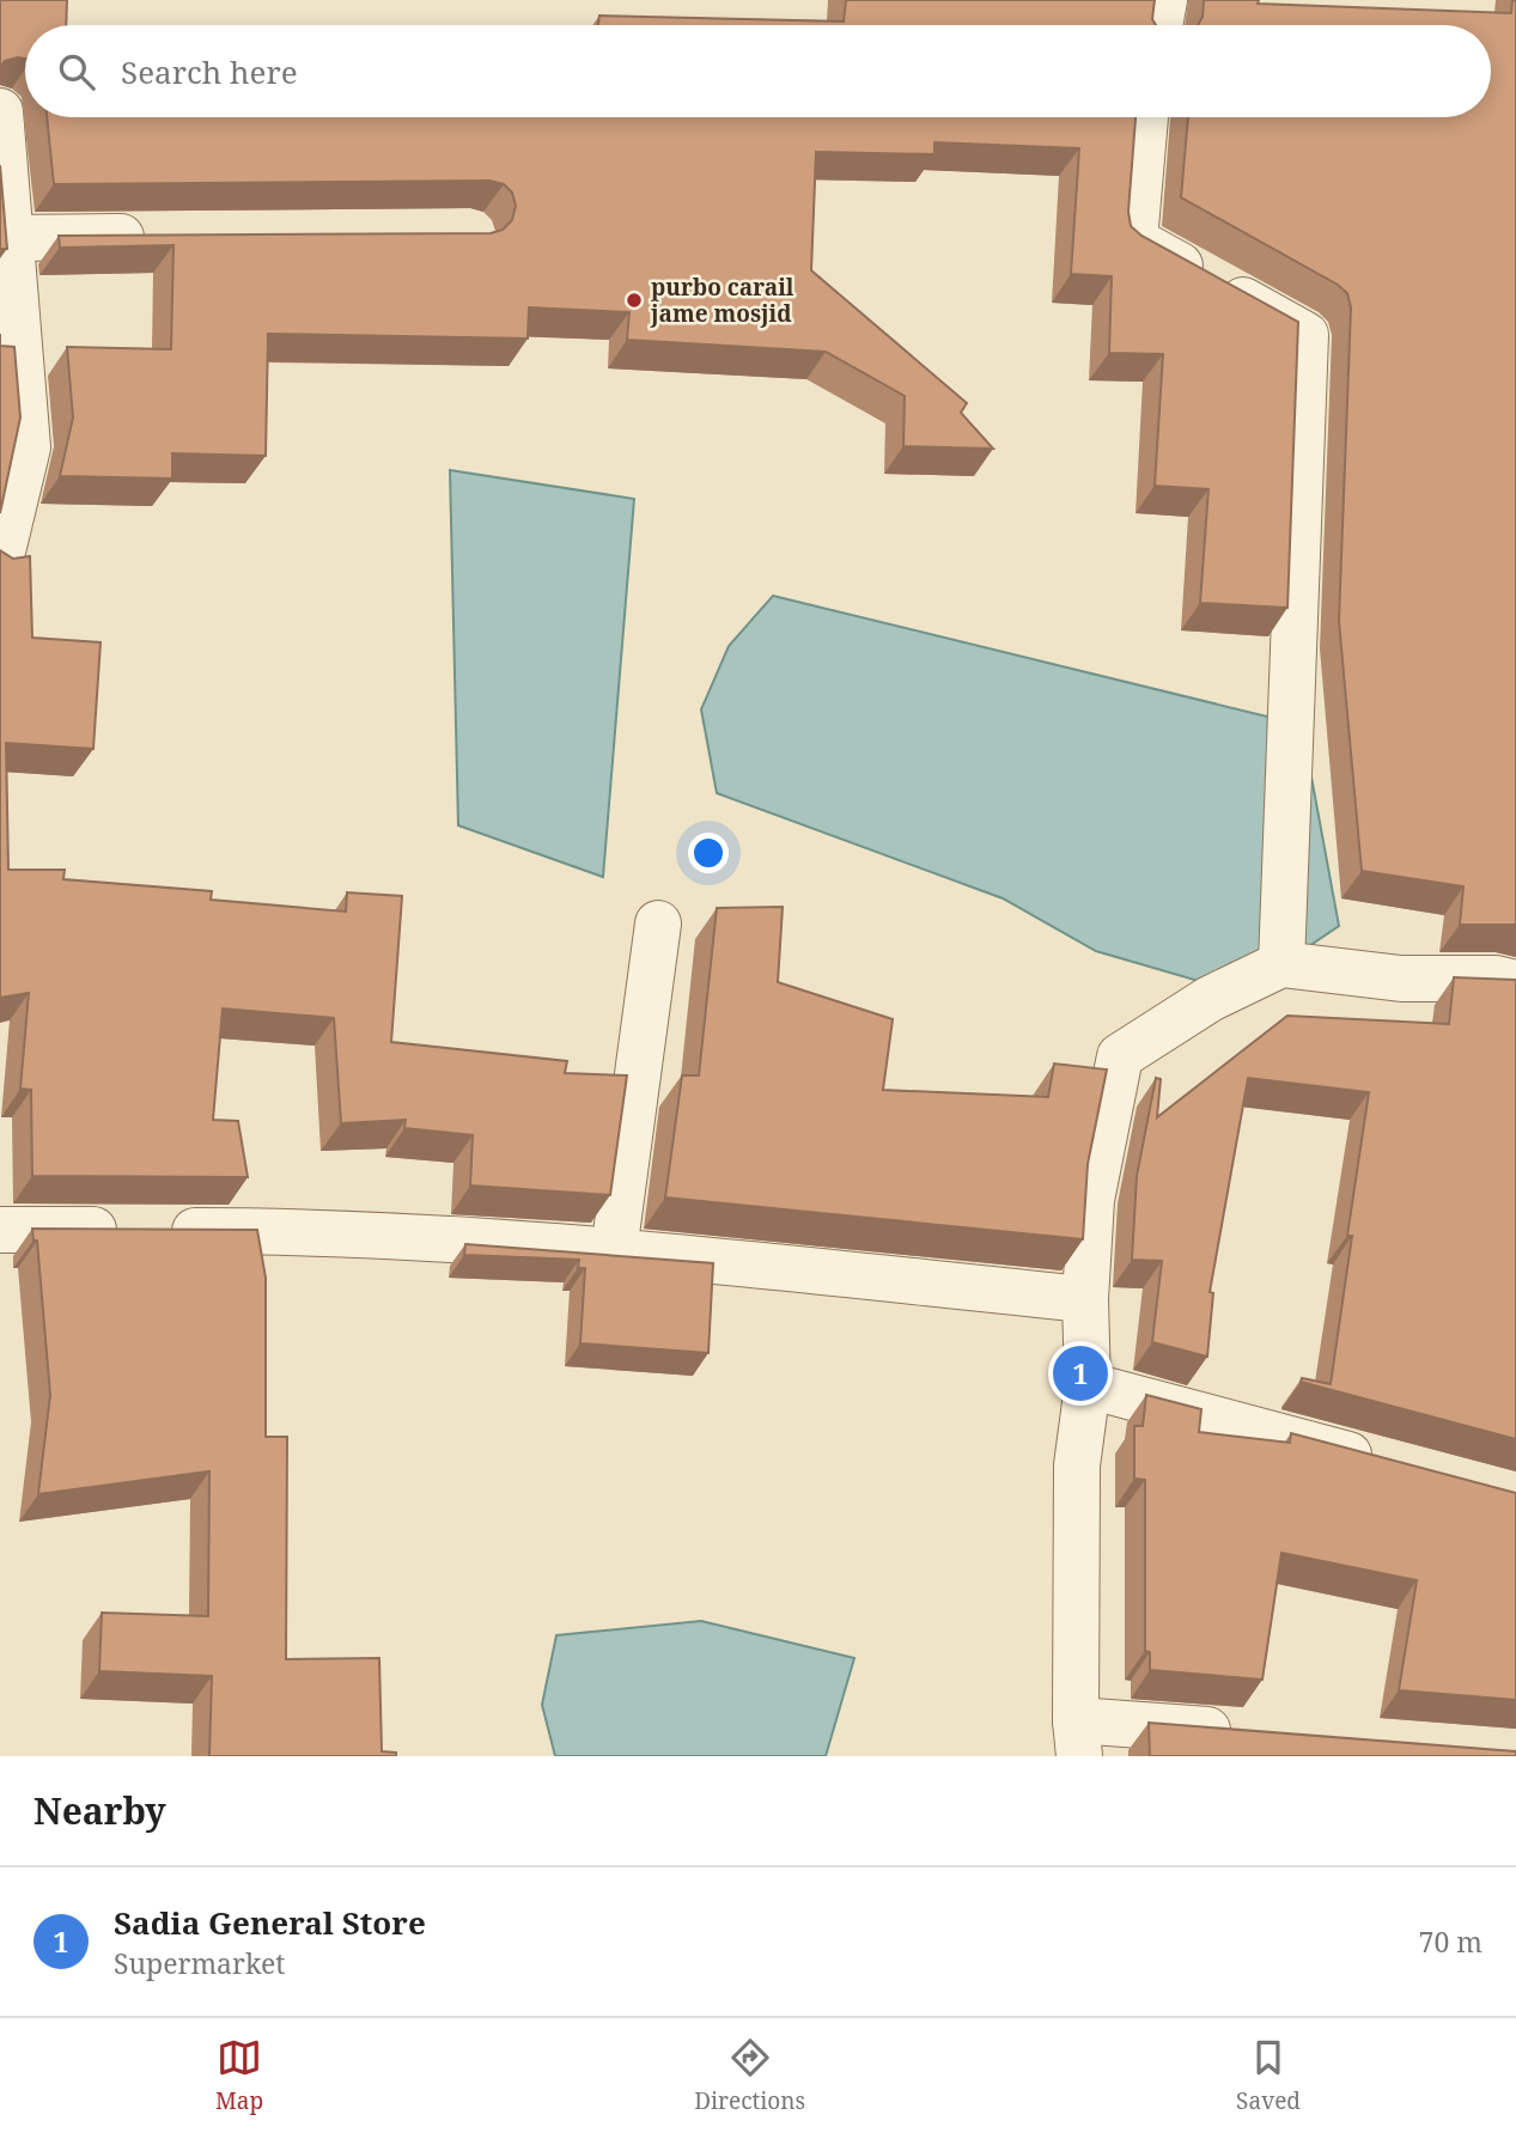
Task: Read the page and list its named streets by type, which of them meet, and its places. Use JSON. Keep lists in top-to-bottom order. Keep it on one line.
{"places":["purbo carail jame mosjid"],"page":{"search":"Search here","pins":"1","heading":"Nearby","list":[{"mark":"1","name":"Sadia General Store","note":"Supermarket","value":"70 m"}],"nav":["Map","Directions","Saved"]}}
